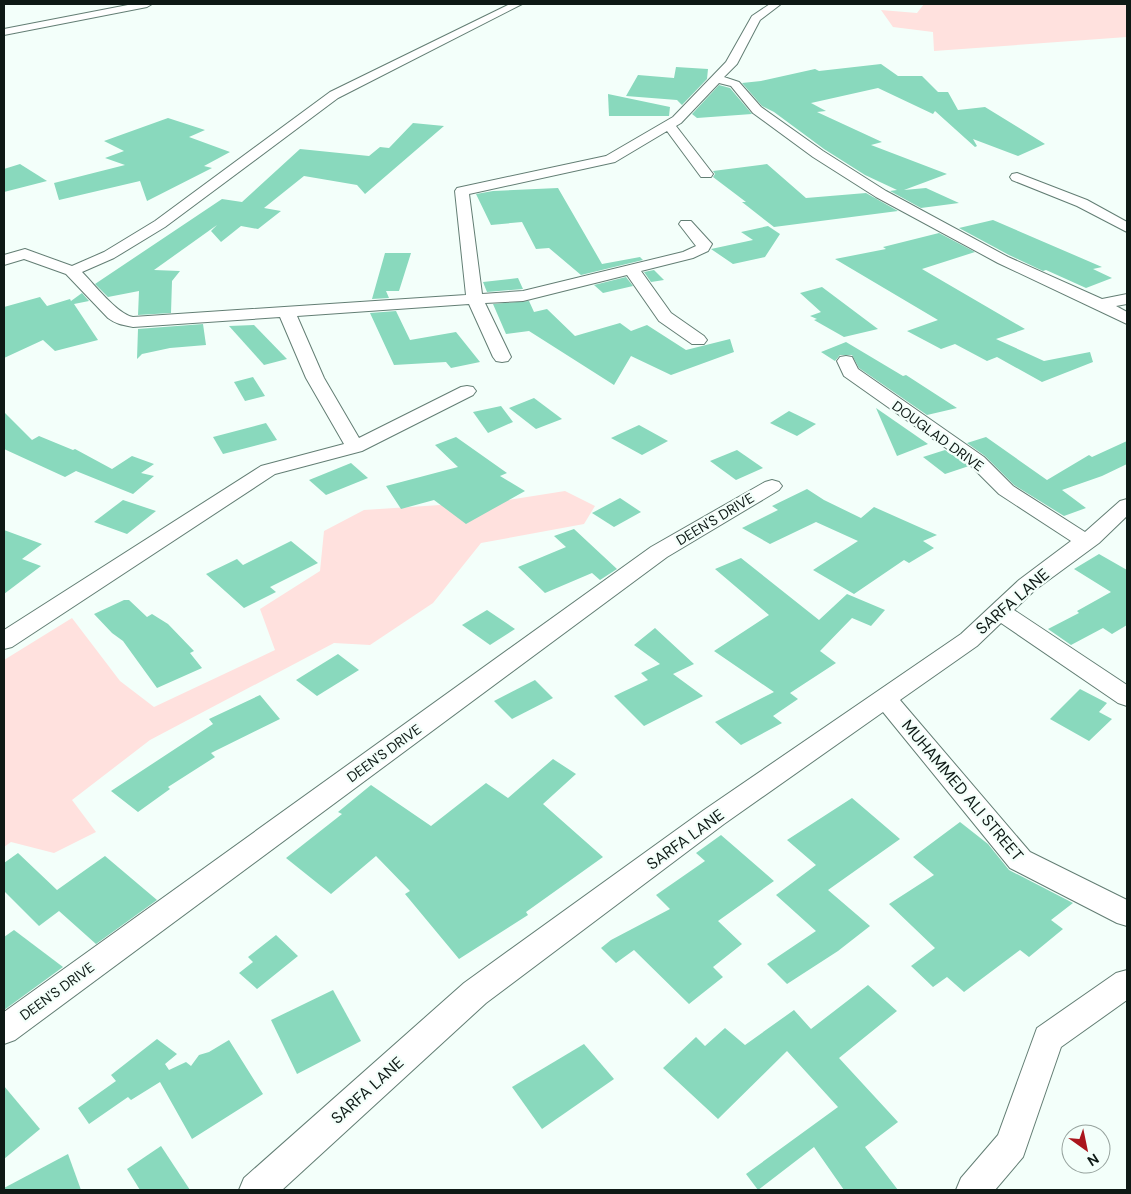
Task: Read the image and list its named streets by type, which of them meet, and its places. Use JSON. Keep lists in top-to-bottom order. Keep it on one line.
{"streets":{"street":["DOUGLAD DRIVE","DEEN'S DRIVE","SARFA LANE","MUHAMMED ALI STREET"]},"crossings":[["DOUGLAD DRIVE","SARFA LANE"],["SARFA LANE","MUHAMMED ALI STREET"]],"north":"bottom right"}
